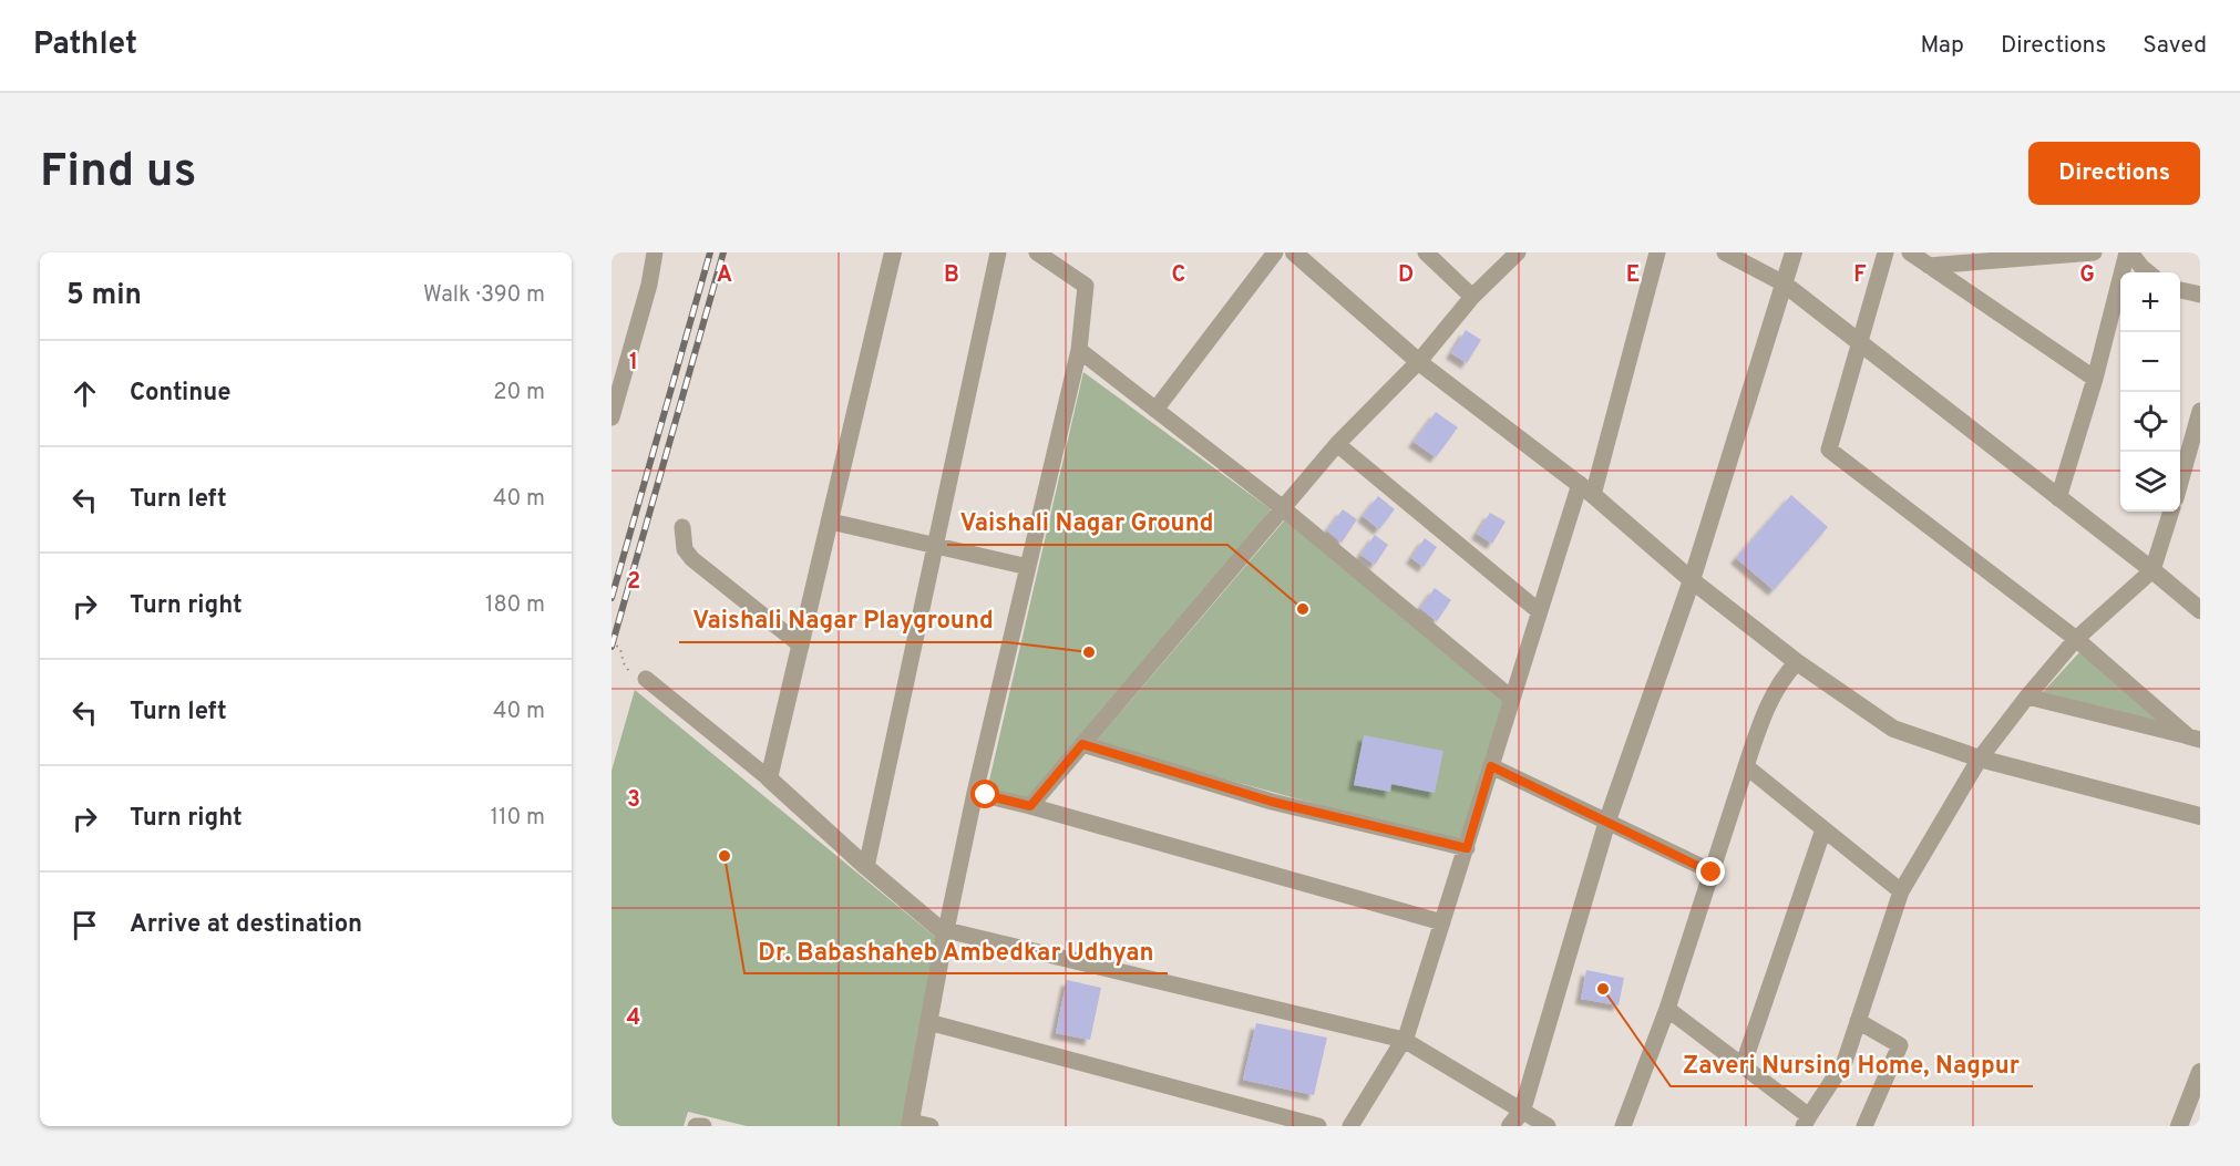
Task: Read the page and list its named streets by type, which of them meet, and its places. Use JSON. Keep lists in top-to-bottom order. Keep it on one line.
{"places":["Vaishali Nagar Ground","Vaishali Nagar Playground","Dr. Babashaheb Ambedkar Udhyan","Zaveri Nursing Home, Nagpur"],"page":{"header":"Pathlet","nav":["Map","Directions","Saved"],"buttons":"Directions","title":"Find us","heading":["5 min","Walk · 390 m"],"map_buttons":["+","−"],"list":[["Continue","20 m"],["Turn left","40 m"],["Turn right","180 m"],["Turn left","40 m"],["Turn right","110 m"],"Arrive at destination"]},"grid":{"columns":["A","B","C","D","E","F","G"],"rows":["1","2","3","4"]}}
